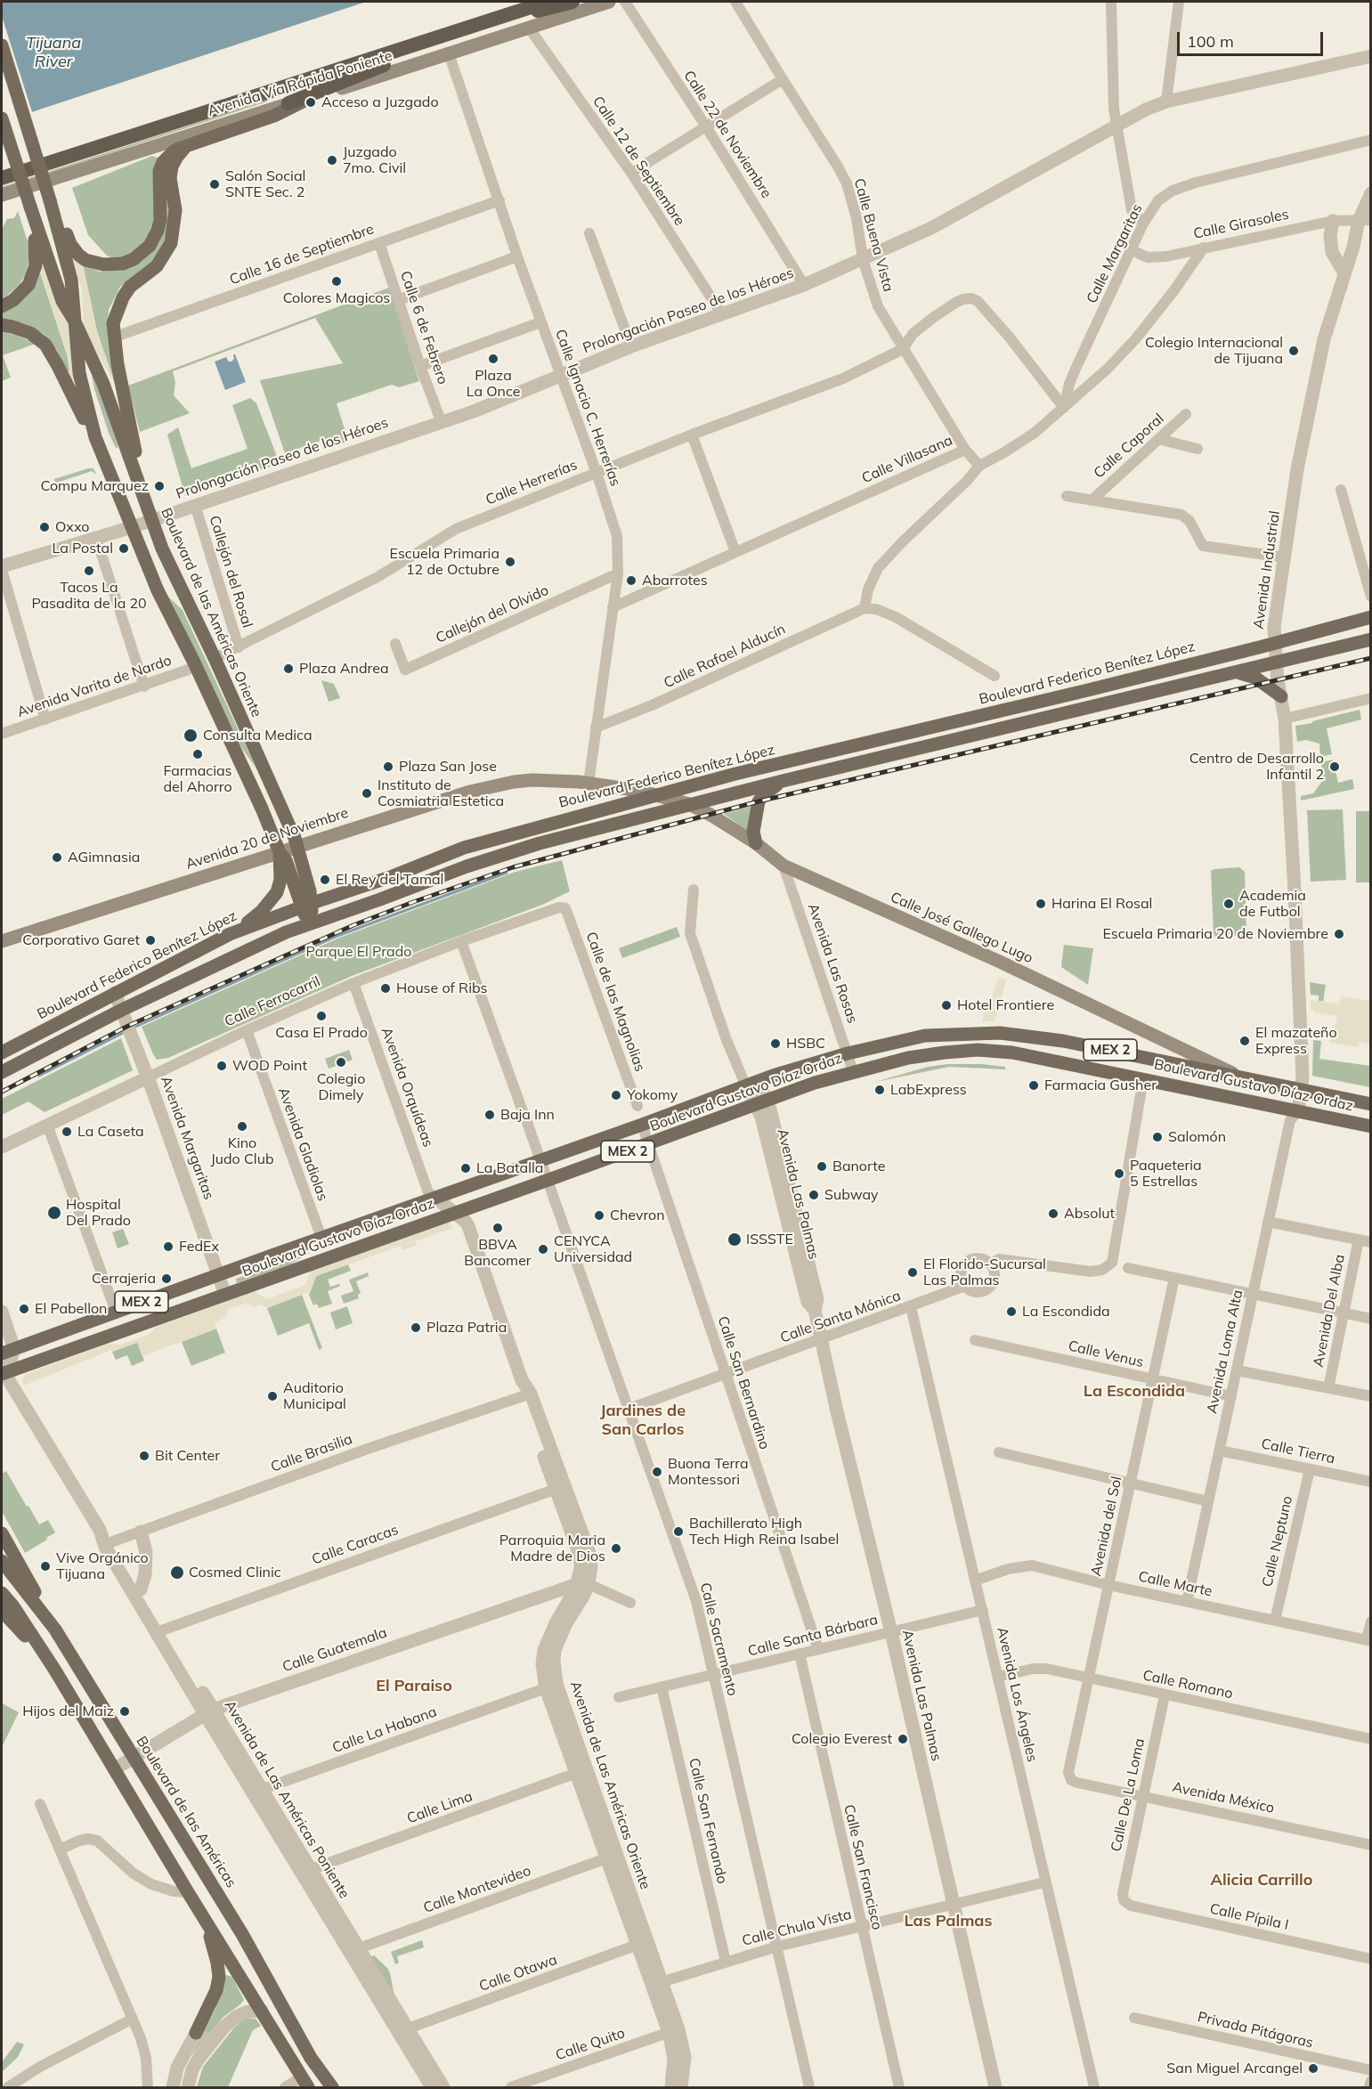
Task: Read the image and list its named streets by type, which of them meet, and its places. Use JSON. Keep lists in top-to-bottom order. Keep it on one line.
{"streets":{"highway":["Avenida Vía Rápida Poniente"],"main road":["Boulevard de las Américas Oriente","Boulevard Federico Benítez López","Avenida 20 de Noviembre","Calle José Gallego Lugo","MEX 2","Boulevard Gustavo Díaz Ordaz","Boulevard de las Américas"],"street":["Calle 22 de Noviembre","Calle 12 de Septiembre","Calle Girasoles","Calle Buena Vista","Calle Margaritas","Calle 16 de Septiembre","Prolongación Paseo de los Héroes","Calle 6 de Febrero","Calle Ignacio C. Herrerías","Calle Caporal","Calle Villasana","Calle Herrerías","Avenida Industrial","Callejón del Rosal","Callejón del Olvido","Calle Rafael Alducín","Avenida Varita de Nardo","Avenida Las Rosas","Calle Ferrocarril","Calle de las Magnolias","Avenida Orquídeas","Avenida Margaritas","Avenida Gladiolas","Avenida Las Palmas","Avenida Del Alba","Calle Santa Mónica","Avenida Loma Alta","Calle Venus","Calle San Bernardino","Calle Tierra","Calle Brasilia","Avenida del Sol","Calle Neptuno","Calle Caracas","Calle Marte","Calle Santa Bárbara","Calle Sacramento","Calle Guatemala","Calle Romano","Avenida Los Ángeles","Calle La Habana","Avenida de Las Américas Oriente","Calle De La Loma","Avenida México","Avenida de Las Américas Poniente","Calle Lima","Calle San Fernando","Calle San Francisco","Calle Montevideo","Calle Pípila I","Calle Chula Vista","Calle Otawa","Privada Pitágoras","Calle Quito"]},"crossings":[["Avenida Vía Rápida Poniente","Calle 12 de Septiembre"],["Avenida Vía Rápida Poniente","Calle Ignacio C. Herrerías"],["Calle 22 de Noviembre","Prolongación Paseo de los Héroes"],["Calle 12 de Septiembre","Prolongación Paseo de los Héroes"],["Calle Girasoles","Calle Margaritas"],["Calle Girasoles","Avenida Industrial"],["Calle Buena Vista","Prolongación Paseo de los Héroes"],["Calle Buena Vista","Calle Villasana"],["Calle Buena Vista","Calle Herrerías"],["Calle 16 de Septiembre","Calle 6 de Febrero"],["Calle 16 de Septiembre","Calle Ignacio C. Herrerías"],["Prolongación Paseo de los Héroes","Calle 6 de Febrero"],["Prolongación Paseo de los Héroes","Calle Ignacio C. Herrerías"],["Prolongación Paseo de los Héroes","Callejón del Rosal"],["Prolongación Paseo de los Héroes","Boulevard de las Américas Oriente"],["Calle Ignacio C. Herrerías","Calle Villasana"],["Calle Ignacio C. Herrerías","Calle Herrerías"],["Calle Ignacio C. Herrerías","Callejón del Olvido"],["Calle Ignacio C. Herrerías","Calle Rafael Alducín"],["Calle Ignacio C. Herrerías","Avenida 20 de Noviembre"],["Calle Herrerías","Callejón del Rosal"],["Calle Herrerías","Boulevard de las Américas Oriente"],["Avenida Industrial","Boulevard Federico Benítez López"],["Avenida Industrial","Boulevard Gustavo Díaz Ordaz"],["Avenida Industrial","Avenida Loma Alta"],["Boulevard de las Américas Oriente","Boulevard Federico Benítez López"],["Boulevard de las Américas Oriente","Avenida Varita de Nardo"],["Boulevard de las Américas Oriente","Avenida 20 de Noviembre"],["Boulevard Federico Benítez López","Avenida 20 de Noviembre"],["Boulevard Federico Benítez López","Calle José Gallego Lugo"],["Boulevard Federico Benítez López","Avenida Margaritas"],["Avenida 20 de Noviembre","Calle José Gallego Lugo"],["Calle José Gallego Lugo","Avenida Las Rosas"],["Calle José Gallego Lugo","Boulevard Gustavo Díaz Ordaz"],["Avenida Las Rosas","Boulevard Gustavo Díaz Ordaz"],["Calle Ferrocarril","Calle de las Magnolias"],["Calle Ferrocarril","Avenida Orquídeas"],["Calle Ferrocarril","Avenida Margaritas"],["Calle Ferrocarril","Avenida Gladiolas"],["Calle Ferrocarril","Calle Sacramento"],["Boulevard Gustavo Díaz Ordaz","Avenida Orquídeas"],["Boulevard Gustavo Díaz Ordaz","Avenida Margaritas"],["Boulevard Gustavo Díaz Ordaz","Avenida Gladiolas"],["Boulevard Gustavo Díaz Ordaz","Avenida Las Palmas"],["Boulevard Gustavo Díaz Ordaz","Avenida Loma Alta"],["Boulevard Gustavo Díaz Ordaz","Calle San Bernardino"],["Boulevard Gustavo Díaz Ordaz","Calle Sacramento"],["Boulevard Gustavo Díaz Ordaz","Avenida de Las Américas Oriente"],["Boulevard Gustavo Díaz Ordaz","Avenida de Las Américas Poniente"],["Avenida Orquídeas","Avenida de Las Américas Oriente"],["Avenida Las Palmas","Calle Santa Mónica"],["Avenida Las Palmas","Calle Santa Bárbara"],["Avenida Las Palmas","Calle Chula Vista"],["Calle Santa Mónica","Calle San Bernardino"],["Calle Santa Mónica","Calle Sacramento"],["Calle Santa Mónica","Avenida Los Ángeles"],["Avenida Loma Alta","Calle Venus"],["Avenida Loma Alta","Calle Tierra"],["Avenida Loma Alta","Calle Marte"],["Calle Venus","Avenida del Sol"],["Calle San Bernardino","Calle Santa Bárbara"],["Calle Tierra","Calle Neptuno"],["Calle Brasilia","Avenida de Las Américas Oriente"],["Calle Brasilia","Avenida de Las Américas Poniente"],["Avenida del Sol","Calle Marte"],["Avenida del Sol","Calle Romano"],["Avenida del Sol","Avenida México"],["Calle Neptuno","Calle Marte"],["Calle Caracas","Avenida de Las Américas Oriente"],["Calle Caracas","Avenida de Las Américas Poniente"],["Calle Marte","Avenida Los Ángeles"],["Calle Santa Bárbara","Calle Sacramento"],["Calle Santa Bárbara","Avenida Los Ángeles"],["Calle Santa Bárbara","Calle San Fernando"],["Calle Santa Bárbara","Calle San Francisco"],["Calle Sacramento","Calle Chula Vista"],["Calle Guatemala","Avenida de Las Américas Oriente"],["Calle Guatemala","Avenida de Las Américas Poniente"],["Calle Guatemala","Boulevard de las Américas"],["Calle Romano","Avenida Los Ángeles"],["Calle Romano","Calle De La Loma"],["Avenida Los Ángeles","Calle Chula Vista"],["Calle La Habana","Avenida de Las Américas Oriente"],["Calle La Habana","Avenida de Las Américas Poniente"],["Avenida de Las Américas Oriente","Calle Lima"],["Avenida de Las Américas Oriente","Calle Montevideo"],["Avenida de Las Américas Oriente","Calle Chula Vista"],["Avenida de Las Américas Oriente","Calle Otawa"],["Avenida de Las Américas Oriente","Calle Quito"],["Calle De La Loma","Avenida México"],["Calle De La Loma","Calle Pípila I"],["Avenida de Las Américas Poniente","Calle Lima"],["Avenida de Las Américas Poniente","Calle Montevideo"],["Avenida de Las Américas Poniente","Calle Otawa"],["Calle San Fernando","Calle Chula Vista"],["Calle San Francisco","Calle Chula Vista"]],"districts":["La Escondida","Jardines de San Carlos","El Paraiso","Alicia Carrillo","Las Palmas"],"water":["Tijuana River"],"parks":["Parque El Prado"],"places":["Acceso a Juzgado","Juzgado 7mo. Civil","Salón Social SNTE Sec. 2","Colores Magicos","Colegio Internacional de Tijuana","Plaza La Once","Compu Marquez","Oxxo","La Postal","Escuela Primaria 12 de Octubre","Tacos La Pasadita de la 20","Abarrotes","Plaza Andrea","Consulta Medica","Farmacias del Ahorro","Plaza San Jose","Centro de Desarrollo Infantil 2","Instituto de Cosmiatria Estetica","AGimnasia","El Rey del Tamal","Harina El Rosal","Academia de Futbol","Escuela Primaria 20 de Noviembre","Corporativo Garet","House of Ribs","Hotel Frontiere","Casa El Prado","El mazateño Express","HSBC","Colegio Dimely","WOD Point","Farmacia Gusher","LabExpress","Yokomy","Baja Inn","Kino Judo Club","La Caseta","Salomón","Banorte","La Batalla","Paqueteria 5 Estrellas","Subway","Hospital Del Prado","Absolut","Chevron","BBVA Bancomer","ISSSTE","FedEx","CENYCA Universidad","El Florido-Sucursal Las Palmas","Cerrajeria","El Pabellon","La Escondida","Plaza Patria","Auditorio Municipal","Bit Center","Buona Terra Montessori","Bachillerato High Tech High Reina Isabel","Parroquia Maria Madre de Dios","Vive Orgánico Tijuana","Cosmed Clinic","Hijos del Maiz","Colegio Everest","San Miguel Arcangel"],"scale_bar":"100 m"}
